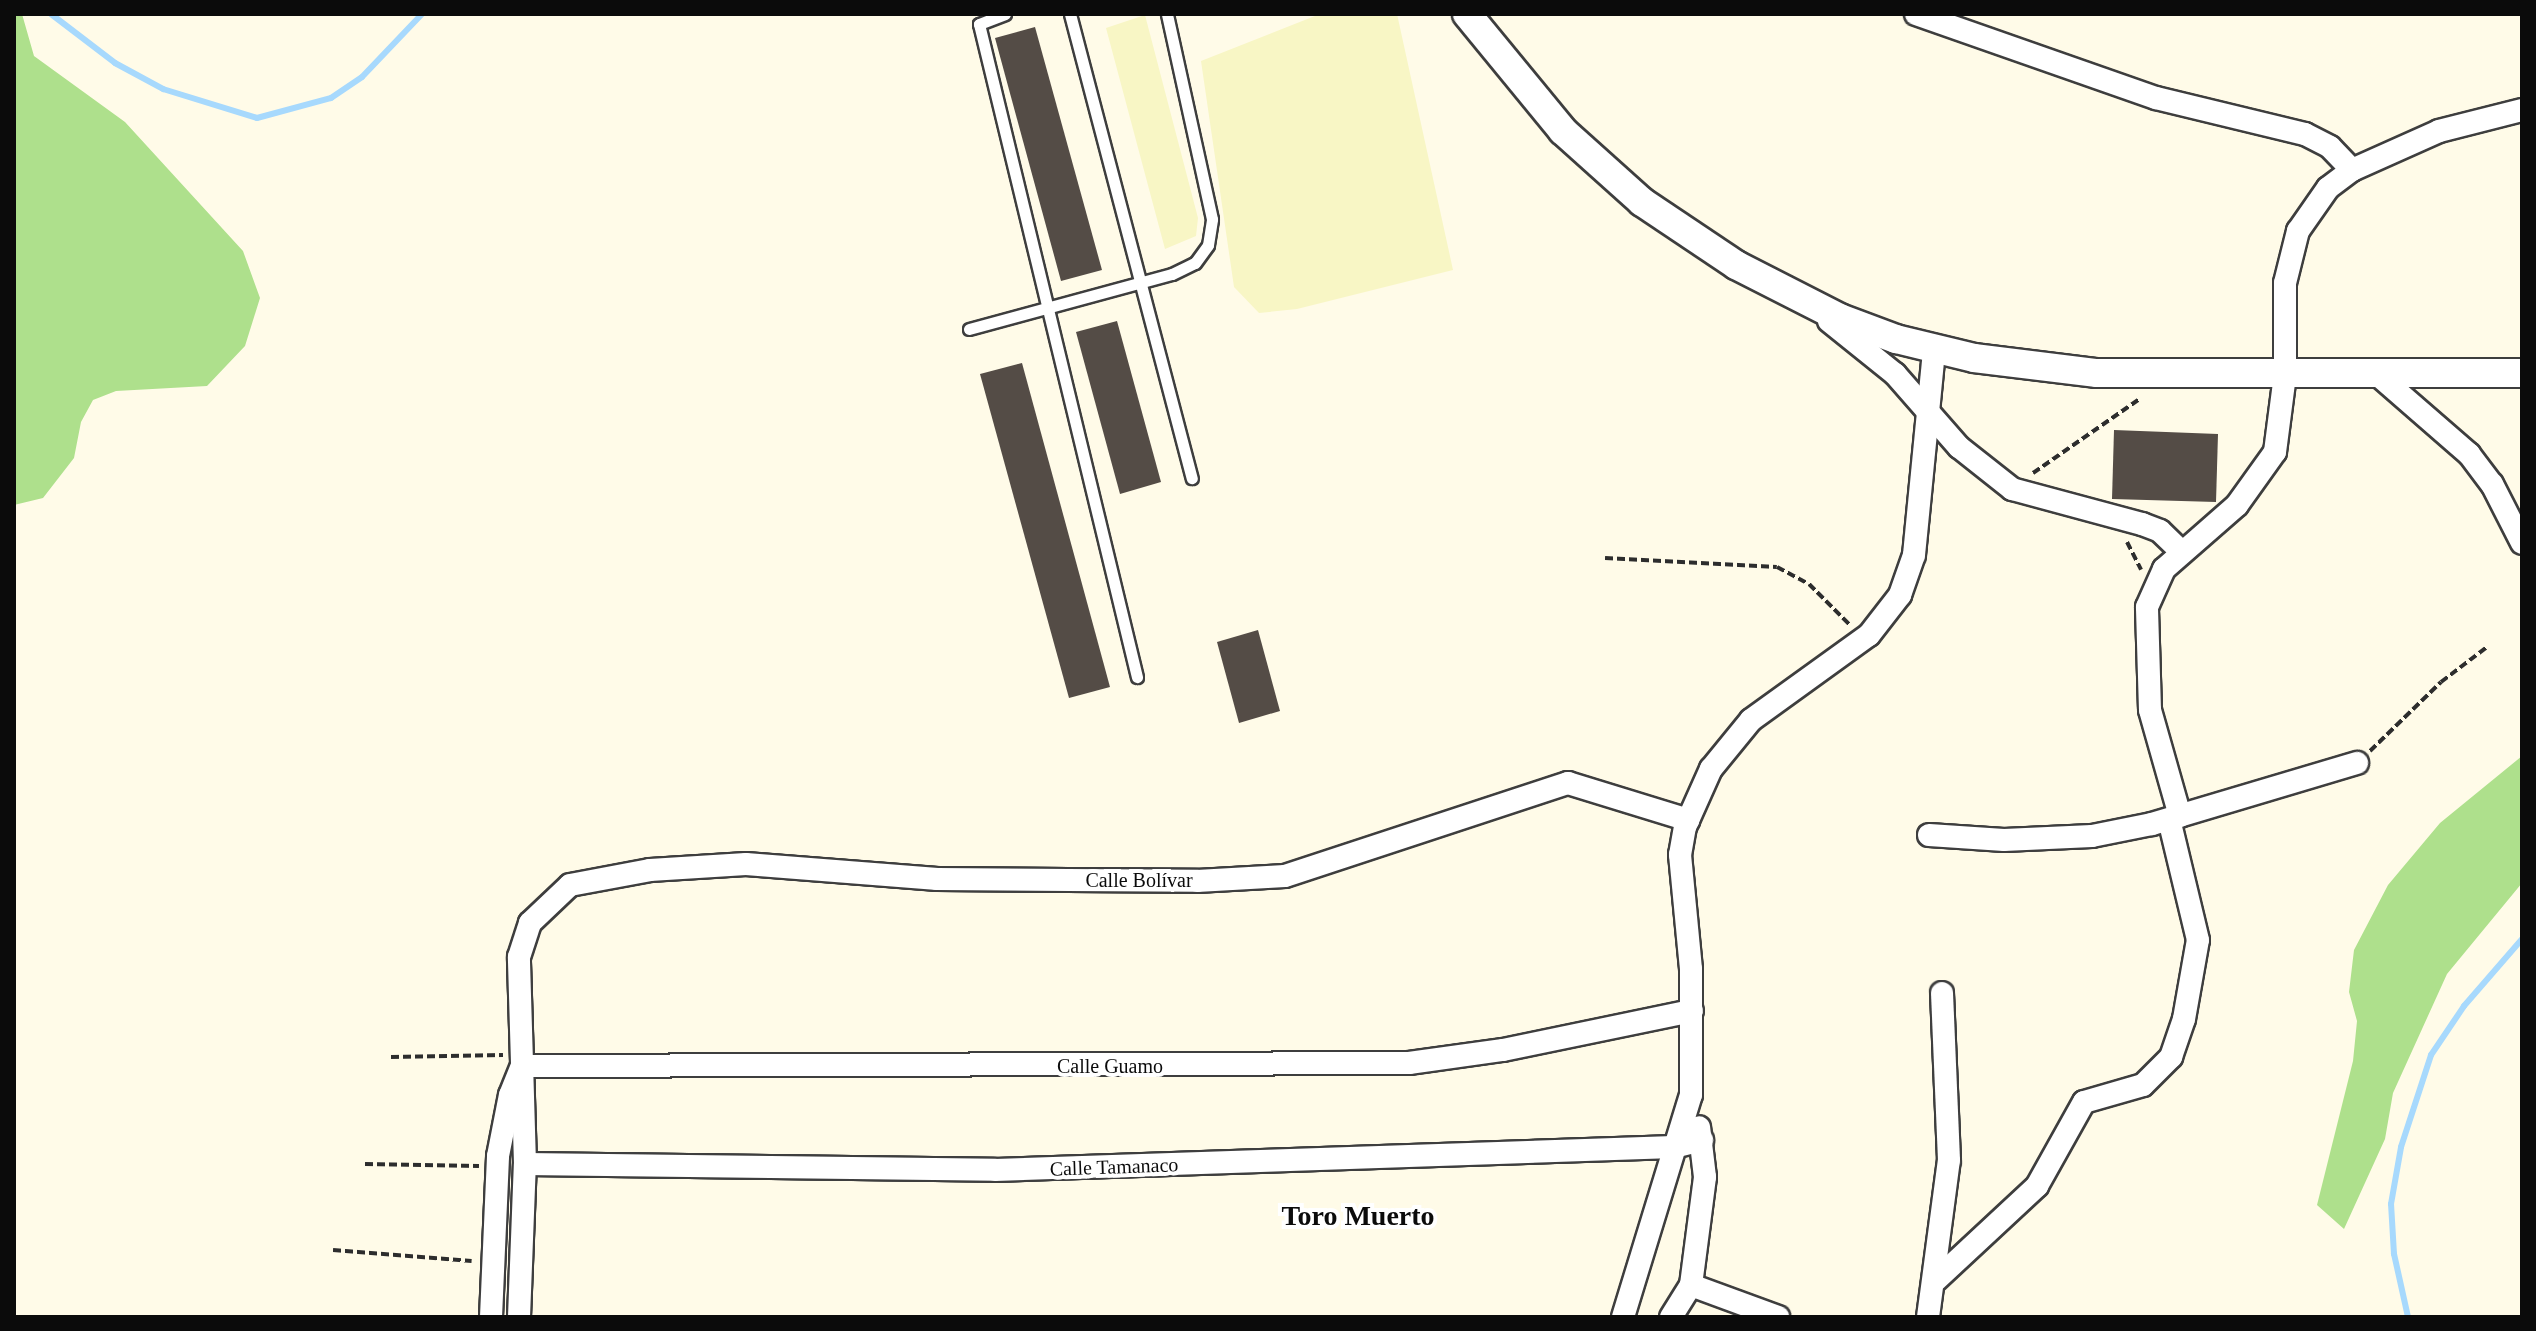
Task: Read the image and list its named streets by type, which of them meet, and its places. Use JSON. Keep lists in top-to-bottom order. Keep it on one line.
{"streets":{"street":["Calle Bolívar","Calle Guamo","Calle Tamanaco"]},"crossings":[["Calle Bolívar","Calle Guamo"]],"districts":["Toro Muerto"]}
